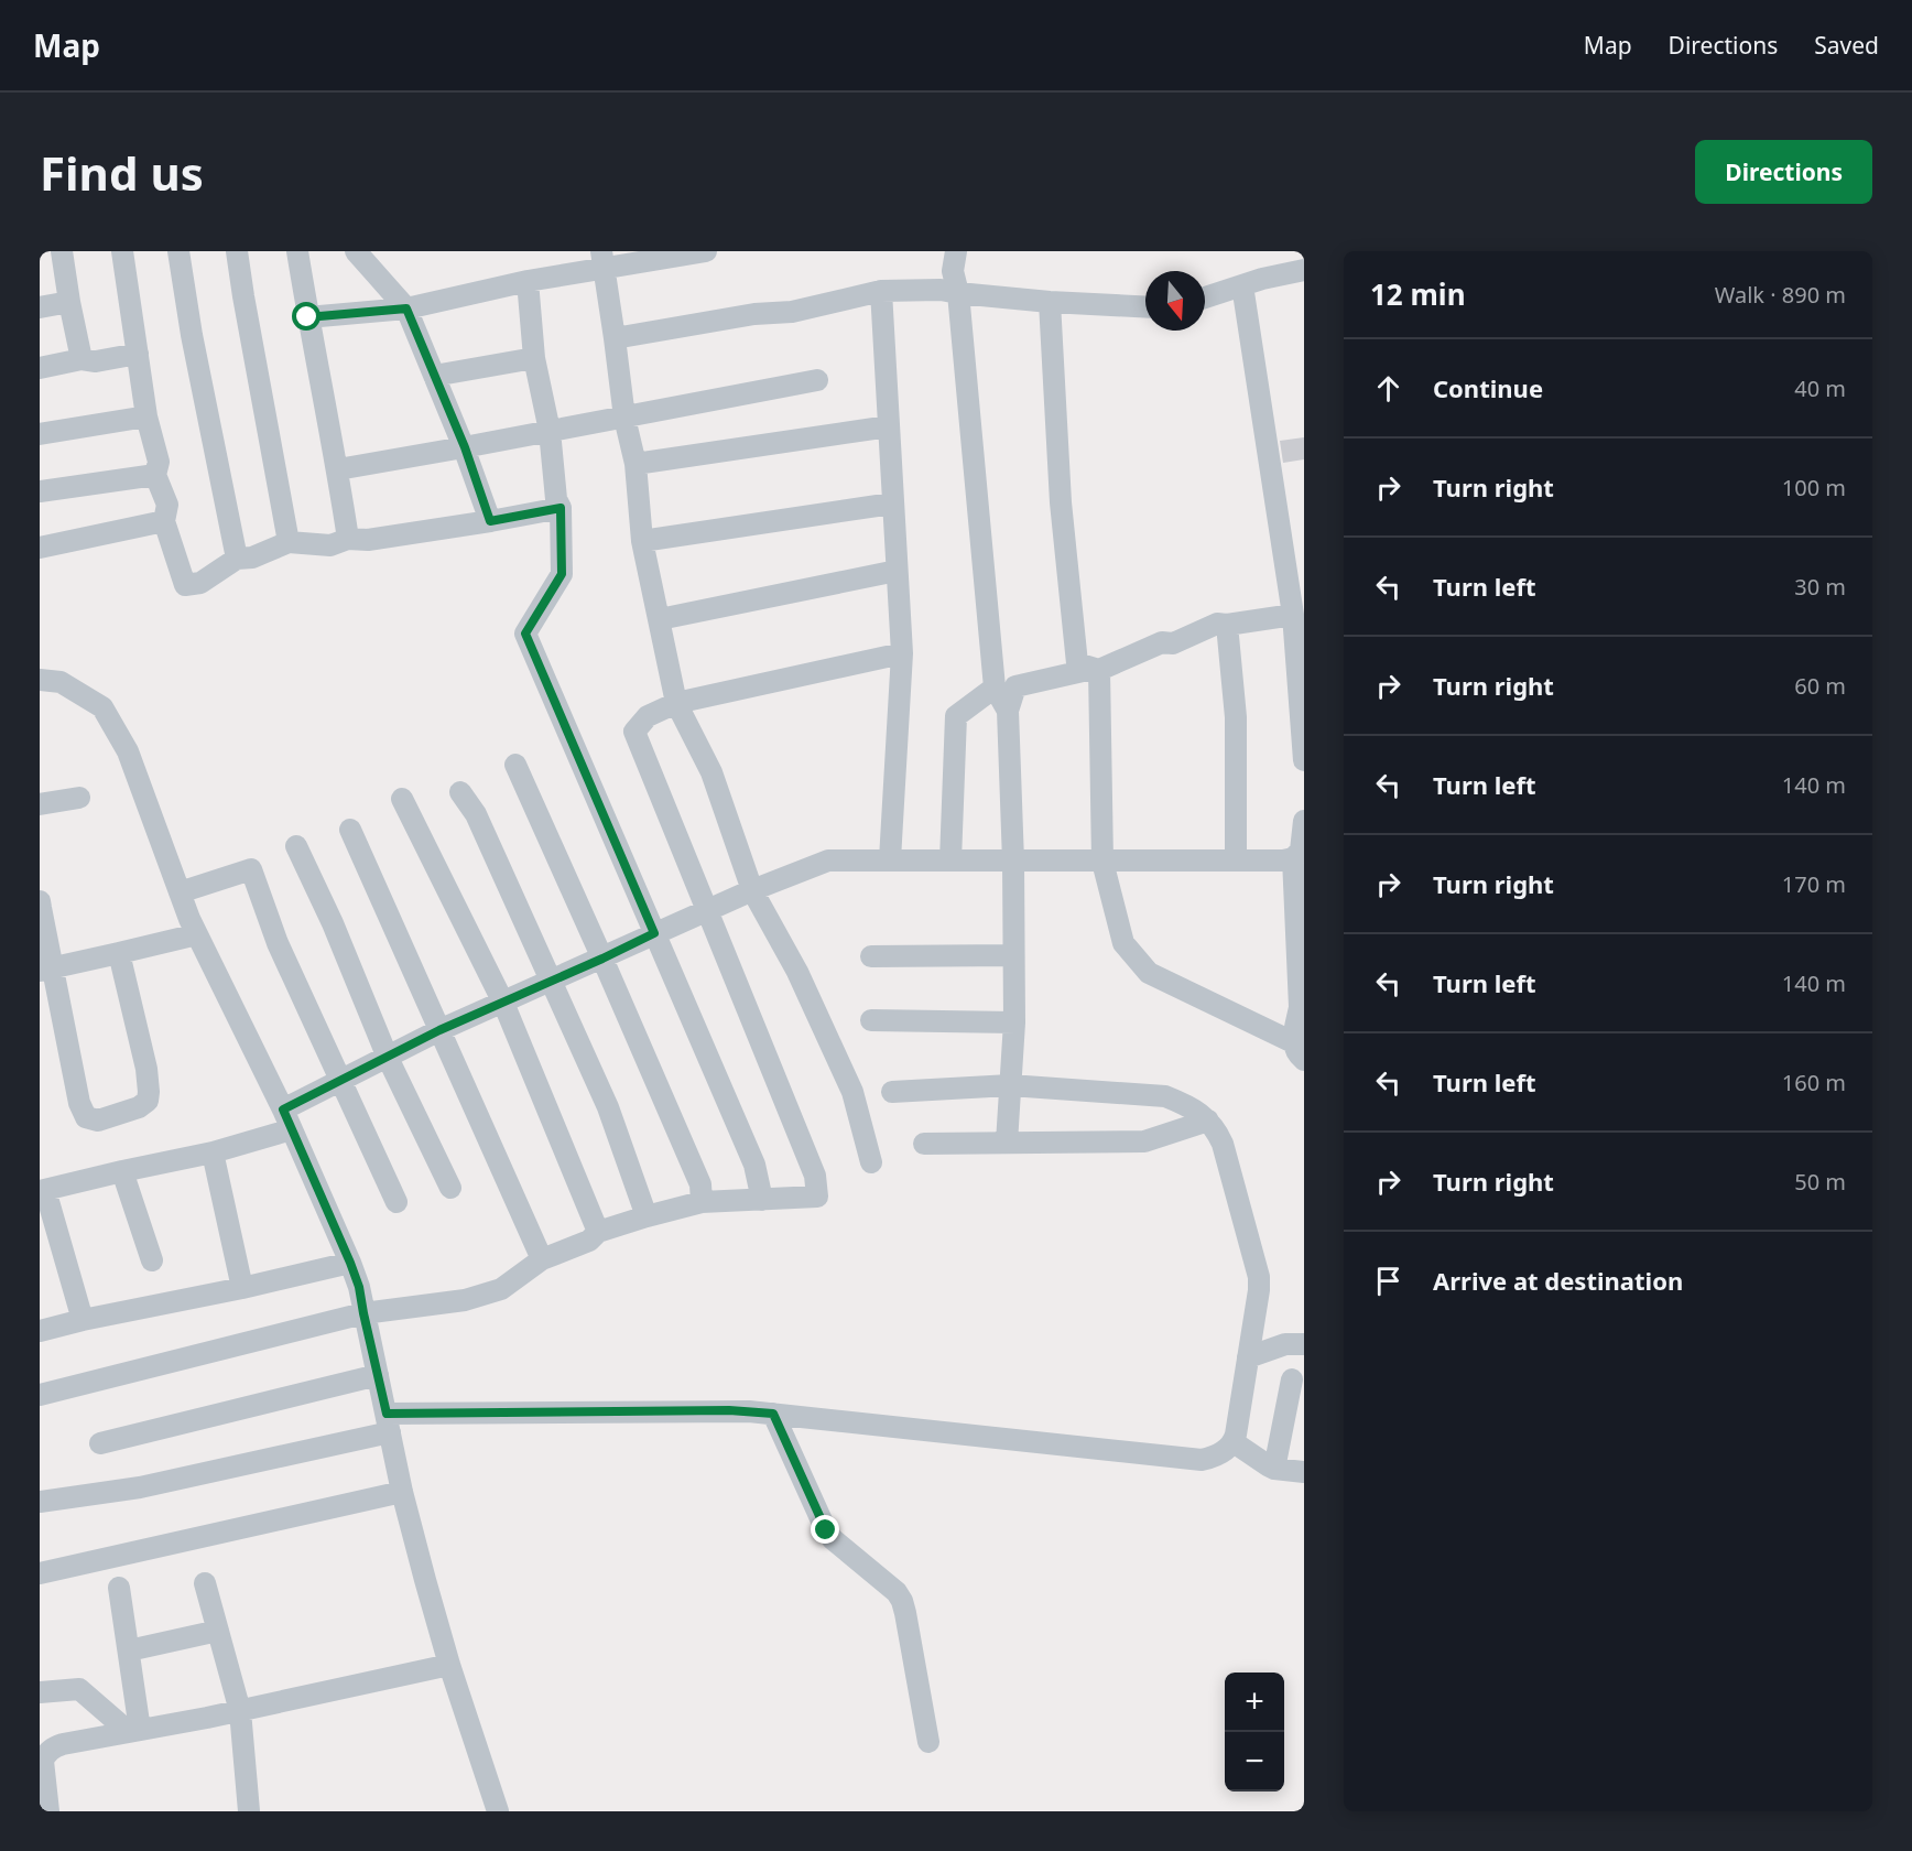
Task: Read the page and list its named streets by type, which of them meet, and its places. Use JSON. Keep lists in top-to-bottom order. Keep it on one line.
{"north":"bottom","page":{"header":"Map","nav":["Map","Directions","Saved"],"buttons":"Directions","title":"Find us","heading":["12 min","Walk · 890 m"],"list":[["Continue","40 m"],["Turn right","100 m"],["Turn left","30 m"],["Turn right","60 m"],["Turn left","140 m"],["Turn right","170 m"],["Turn left","140 m"],["Turn left","160 m"],["Turn right","50 m"],"Arrive at destination"],"map_buttons":["+","−"]}}
